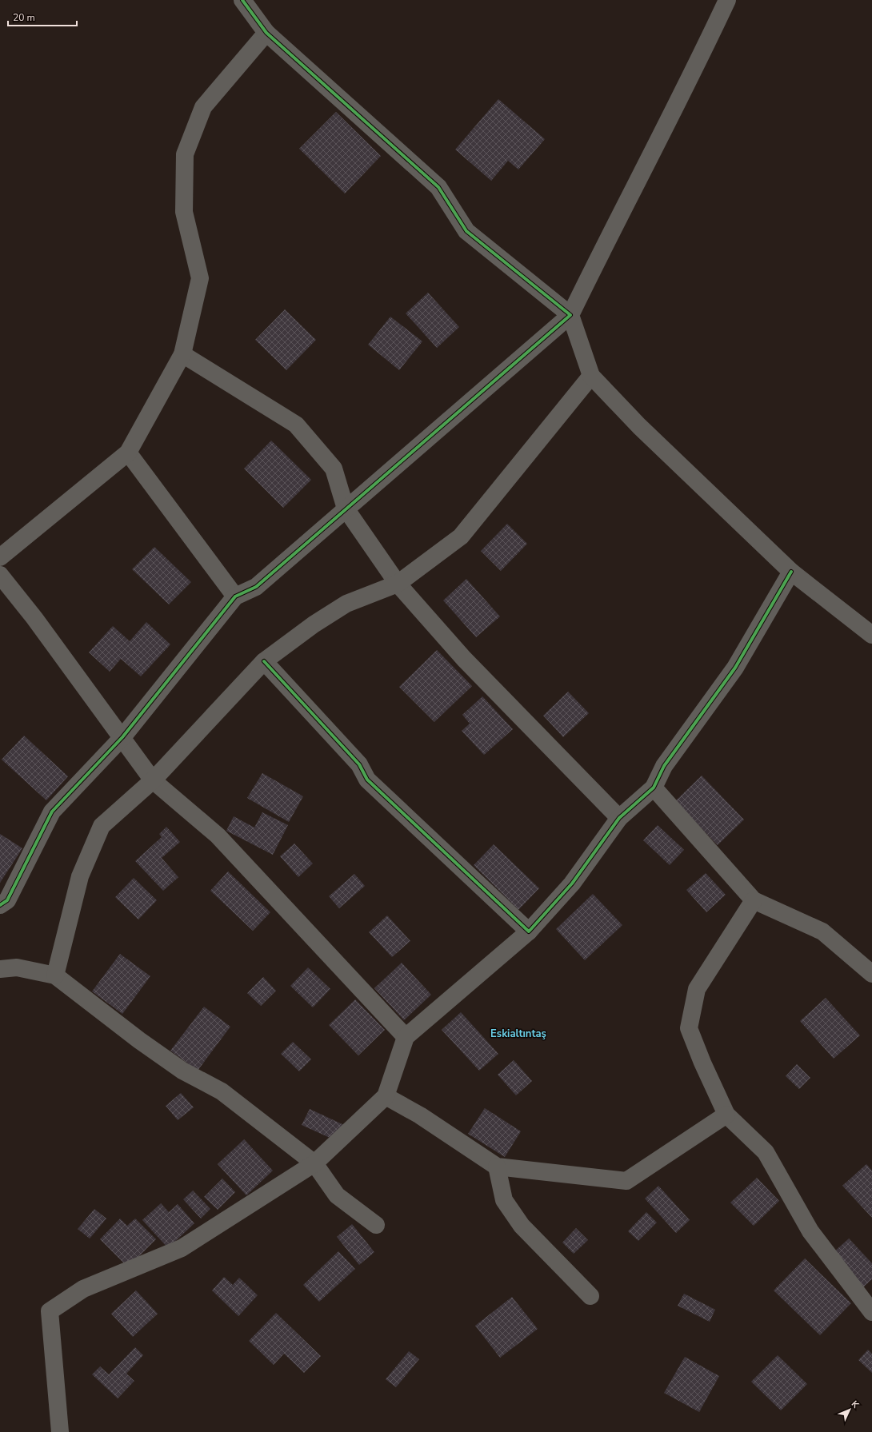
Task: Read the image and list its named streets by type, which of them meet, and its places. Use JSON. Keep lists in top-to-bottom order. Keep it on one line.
{"districts":["Eskialtıntaş"],"scale_bar":"20 m","north":"top right"}
